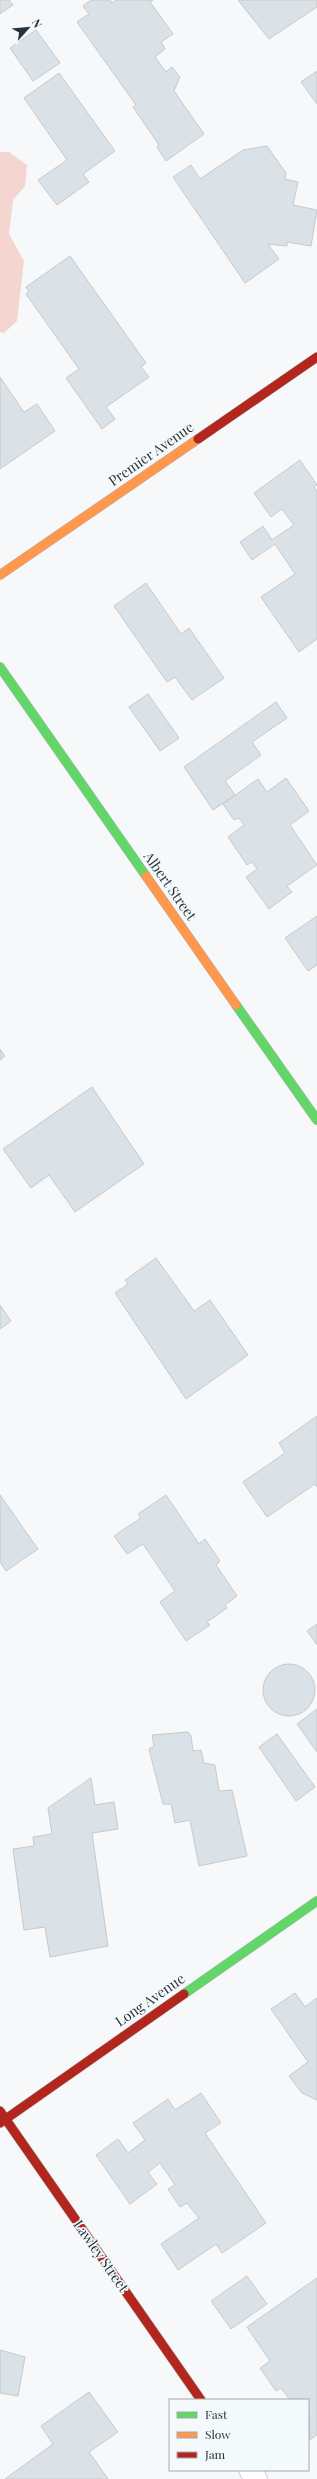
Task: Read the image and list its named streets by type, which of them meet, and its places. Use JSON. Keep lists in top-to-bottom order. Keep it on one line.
{"streets":{"street":["Premier Avenue","Albert Street","Long Avenue","Lawley Street"]},"crossings":[["Long Avenue","Lawley Street"]],"legend":["Fast","Slow","Jam"],"north":"top right"}
